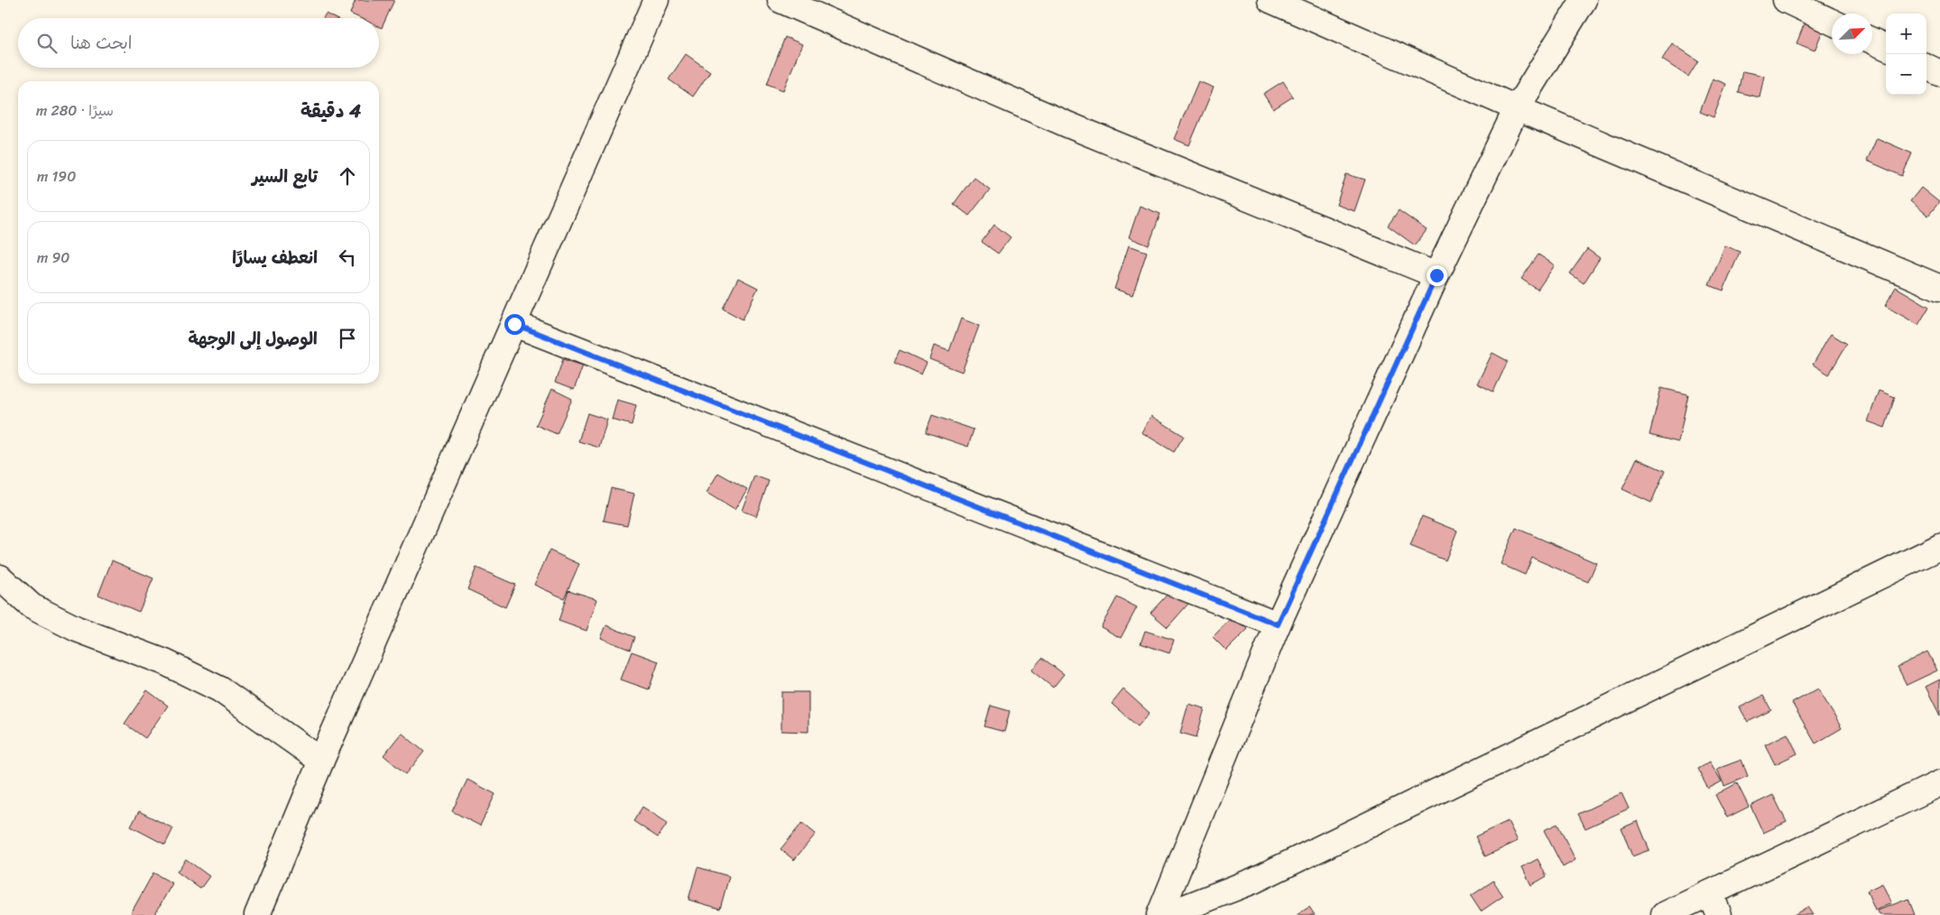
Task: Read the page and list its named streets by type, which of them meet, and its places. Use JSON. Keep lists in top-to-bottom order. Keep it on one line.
{"north":"top right","page":{"map_buttons":["+","−"],"search":"ابحث هنا","heading":["4 دقيقة","سيرًا · 280 m"],"list":[["تابع السير","190 m"],["انعطف يسارًا","90 m"],"الوصول إلى الوجهة"]}}
